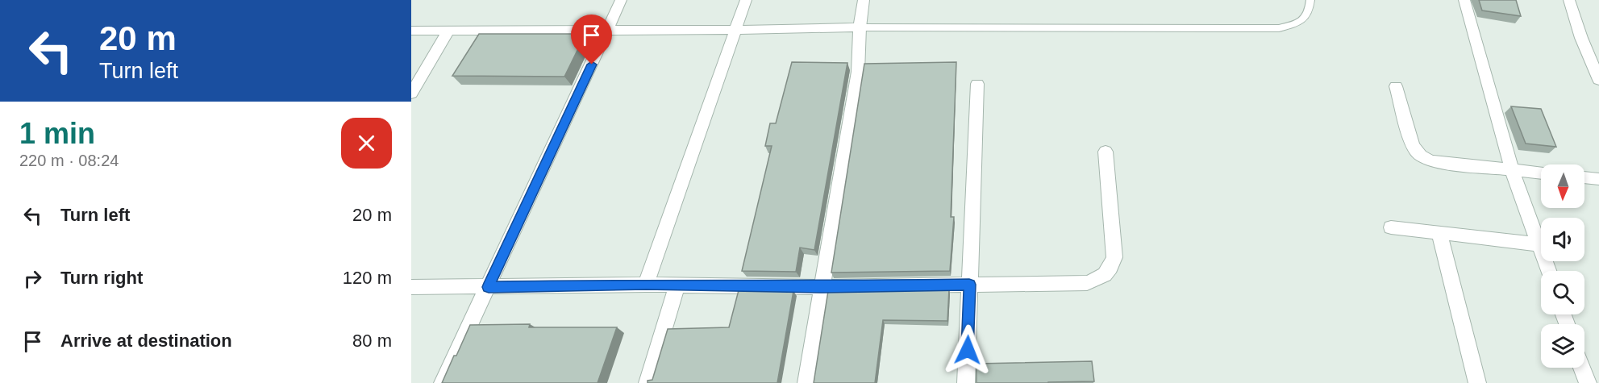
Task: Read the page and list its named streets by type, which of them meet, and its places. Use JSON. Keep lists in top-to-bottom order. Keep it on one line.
{"north":"bottom","page":{"turn":["20 m","Turn left"],"heading":["1 min","220 m · 08:24"],"list":[{"name":"Turn left","value":"20 m"},{"name":"Turn right","value":"120 m"},{"name":"Arrive at destination","value":"80 m"}]}}
